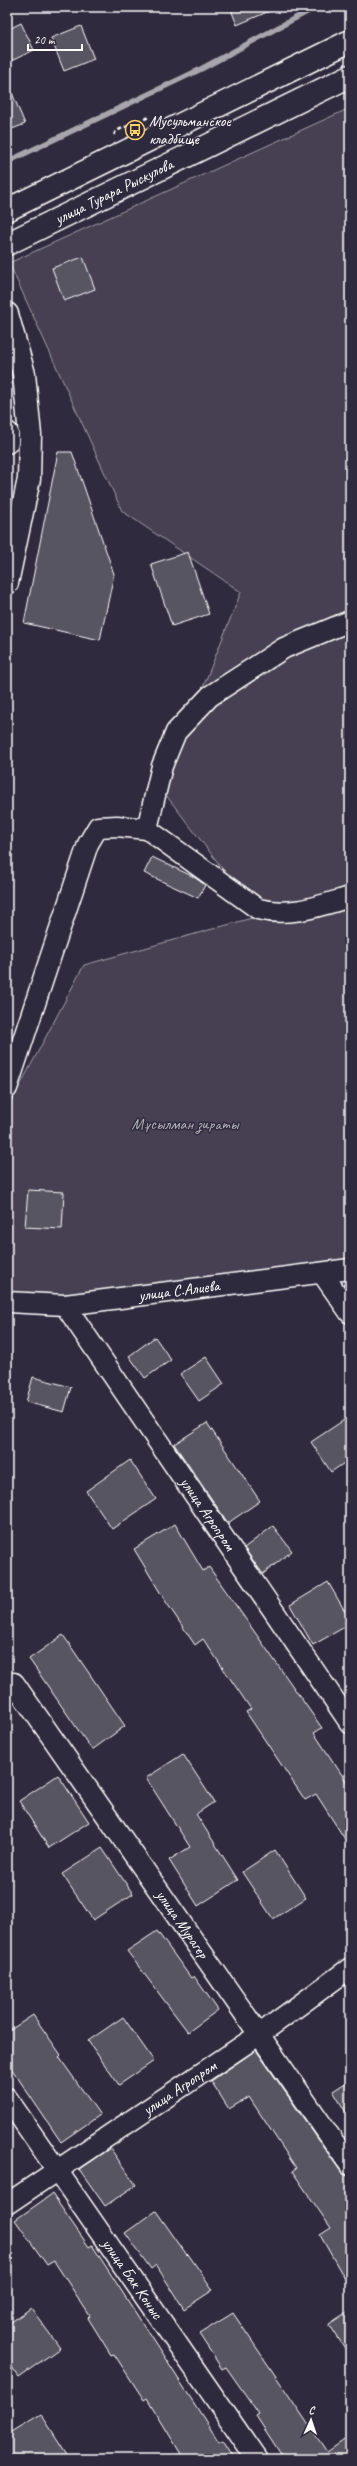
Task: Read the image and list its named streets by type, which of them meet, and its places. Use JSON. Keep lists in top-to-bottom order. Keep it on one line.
{"streets":{"main road":["улица Турара Рыскулова"],"street":["улица С.Алиева","улица Агропром","улица Мурагер","улица Бак Коныс"]},"crossings":[["улица С.Алиева","улица Агропром"],["улица Агропром","улица Мурагер"],["улица Агропром","улица Бак Коныс"]],"parks":["Мұсылман зираты"],"places":{"bus stop":["Мусульманское кладбище"]},"scale_bar":"20 m","north":"top"}
